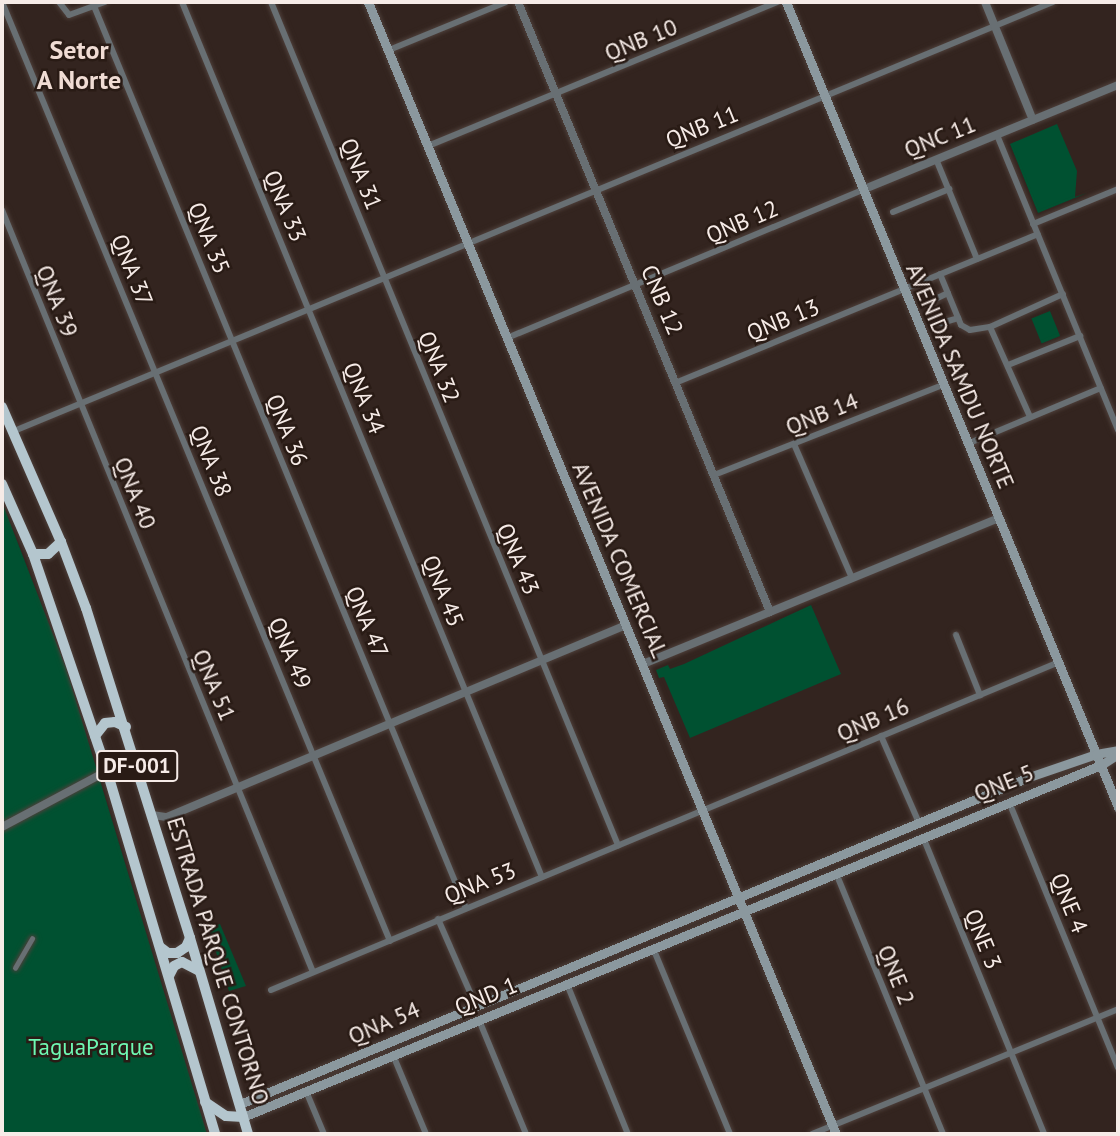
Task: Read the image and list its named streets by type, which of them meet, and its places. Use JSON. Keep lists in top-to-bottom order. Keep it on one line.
{"streets":{"highway":["DF-001","ESTRADA PARQUE CONTORNO"],"main road":["AVENIDA SAMDU NORTE","AVENIDA COMERCIAL","QNE 5","QND 1","QNA 54"],"street":["QNB 10","QNB 11","QNC 11","QNA 31","QNA 33","QNB 12","QNA 35","QNA 37","CNB 12","QNA 39","QNB 13","QNA 32","QNA 34","QNB 14","QNA 36","QNA 38","QNA 40","QNA 43","QNA 45","QNA 47","QNA 49","QNA 51","QNB 16","QNA 53","QNE 4","QNE 3","QNE 2"]},"crossings":[["QNB 10","CNB 12"],["QNB 10","AVENIDA COMERCIAL"],["QNB 11","QNA 31"],["QNB 11","QNA 33"],["QNB 11","QNA 35"],["QNB 11","QNA 37"],["QNB 11","CNB 12"],["QNB 11","QNA 39"],["QNB 11","QNA 32"],["QNB 11","AVENIDA SAMDU NORTE"],["QNB 11","QNA 34"],["QNB 11","QNA 36"],["QNB 11","QNA 38"],["QNB 11","QNA 40"],["QNB 11","AVENIDA COMERCIAL"],["QNB 11","ESTRADA PARQUE CONTORNO"],["QNC 11","QNB 12"],["QNC 11","AVENIDA SAMDU NORTE"],["QNA 31","QNA 32"],["QNA 33","QNA 34"],["QNB 12","CNB 12"],["QNB 12","AVENIDA SAMDU NORTE"],["QNB 12","AVENIDA COMERCIAL"],["QNA 35","QNA 36"],["QNA 37","QNA 38"],["CNB 12","QNB 13"],["CNB 12","QNB 14"],["QNA 39","QNA 40"],["QNB 13","AVENIDA SAMDU NORTE"],["QNA 32","QNA 43"],["AVENIDA SAMDU NORTE","QNB 14"],["AVENIDA SAMDU NORTE","QNB 16"],["AVENIDA SAMDU NORTE","QNE 5"],["AVENIDA SAMDU NORTE","QNA 54"],["QNA 34","QNA 45"],["QNA 36","QNA 47"],["QNA 38","QNA 49"],["QNA 40","QNA 51"],["QNA 43","QNA 53"],["AVENIDA COMERCIAL","QNB 16"],["AVENIDA COMERCIAL","QNA 53"],["AVENIDA COMERCIAL","QND 1"],["AVENIDA COMERCIAL","QNA 54"],["QNA 45","QNA 53"],["QNA 47","QNA 53"],["QNA 49","QNA 53"],["QNA 51","QNA 53"],["QNB 16","QNA 53"],["QNE 5","QNE 4"],["QNE 5","QNE 3"],["QNE 5","QNE 2"],["QNE 5","QND 1"],["QNE 5","QNA 54"],["ESTRADA PARQUE CONTORNO","QND 1"],["ESTRADA PARQUE CONTORNO","QNA 54"],["QNE 2","QND 1"]],"districts":["Setor A Norte"],"parks":["TaguaParque"]}
